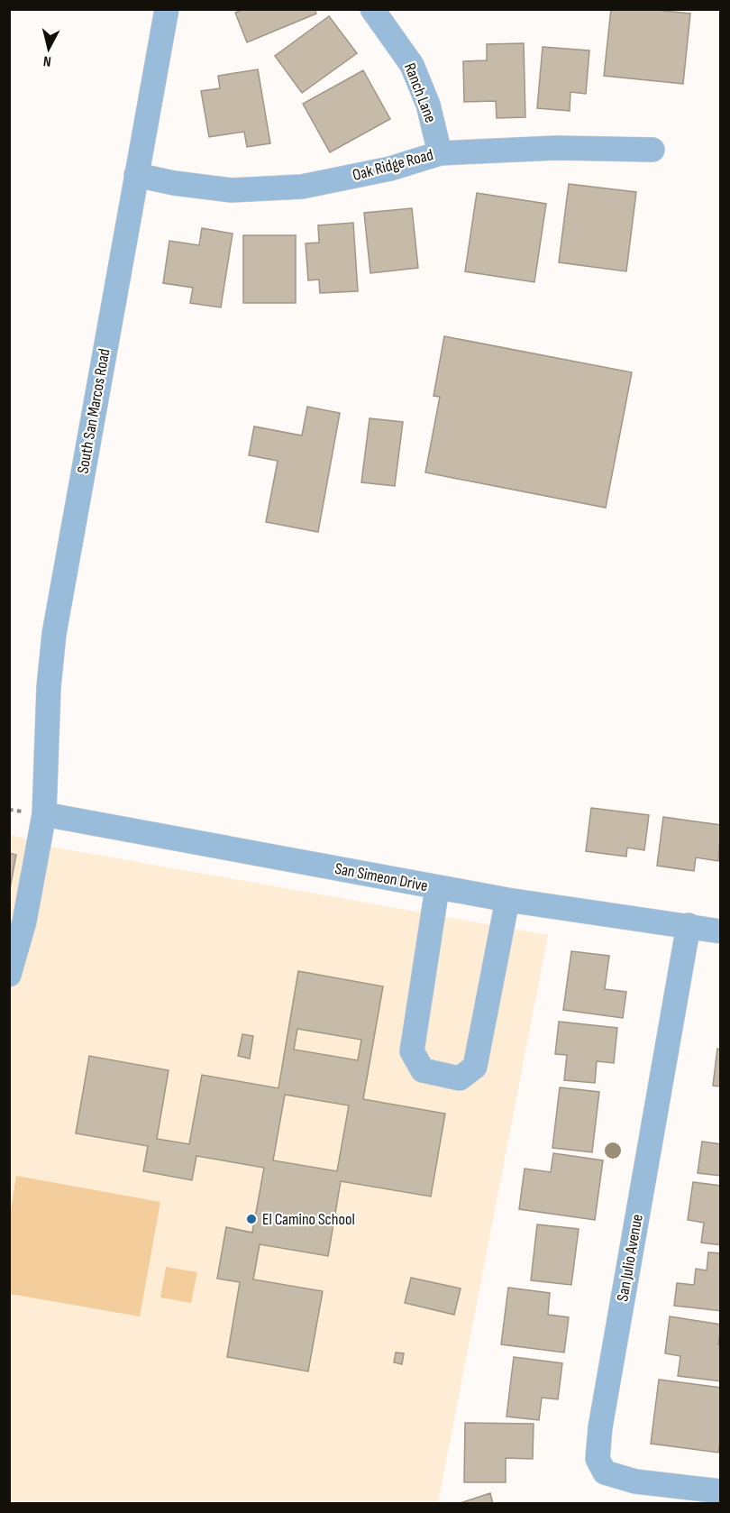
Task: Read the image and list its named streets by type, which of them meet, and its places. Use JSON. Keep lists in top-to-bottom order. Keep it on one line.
{"streets":{"street":["Ranch Lane","Oak Ridge Road","South San Marcos Road","San Simeon Drive","San Julio Avenue"]},"crossings":[["Ranch Lane","Oak Ridge Road"],["Oak Ridge Road","South San Marcos Road"],["South San Marcos Road","San Simeon Drive"],["San Simeon Drive","San Julio Avenue"]],"places":["El Camino School"],"north":"bottom"}
